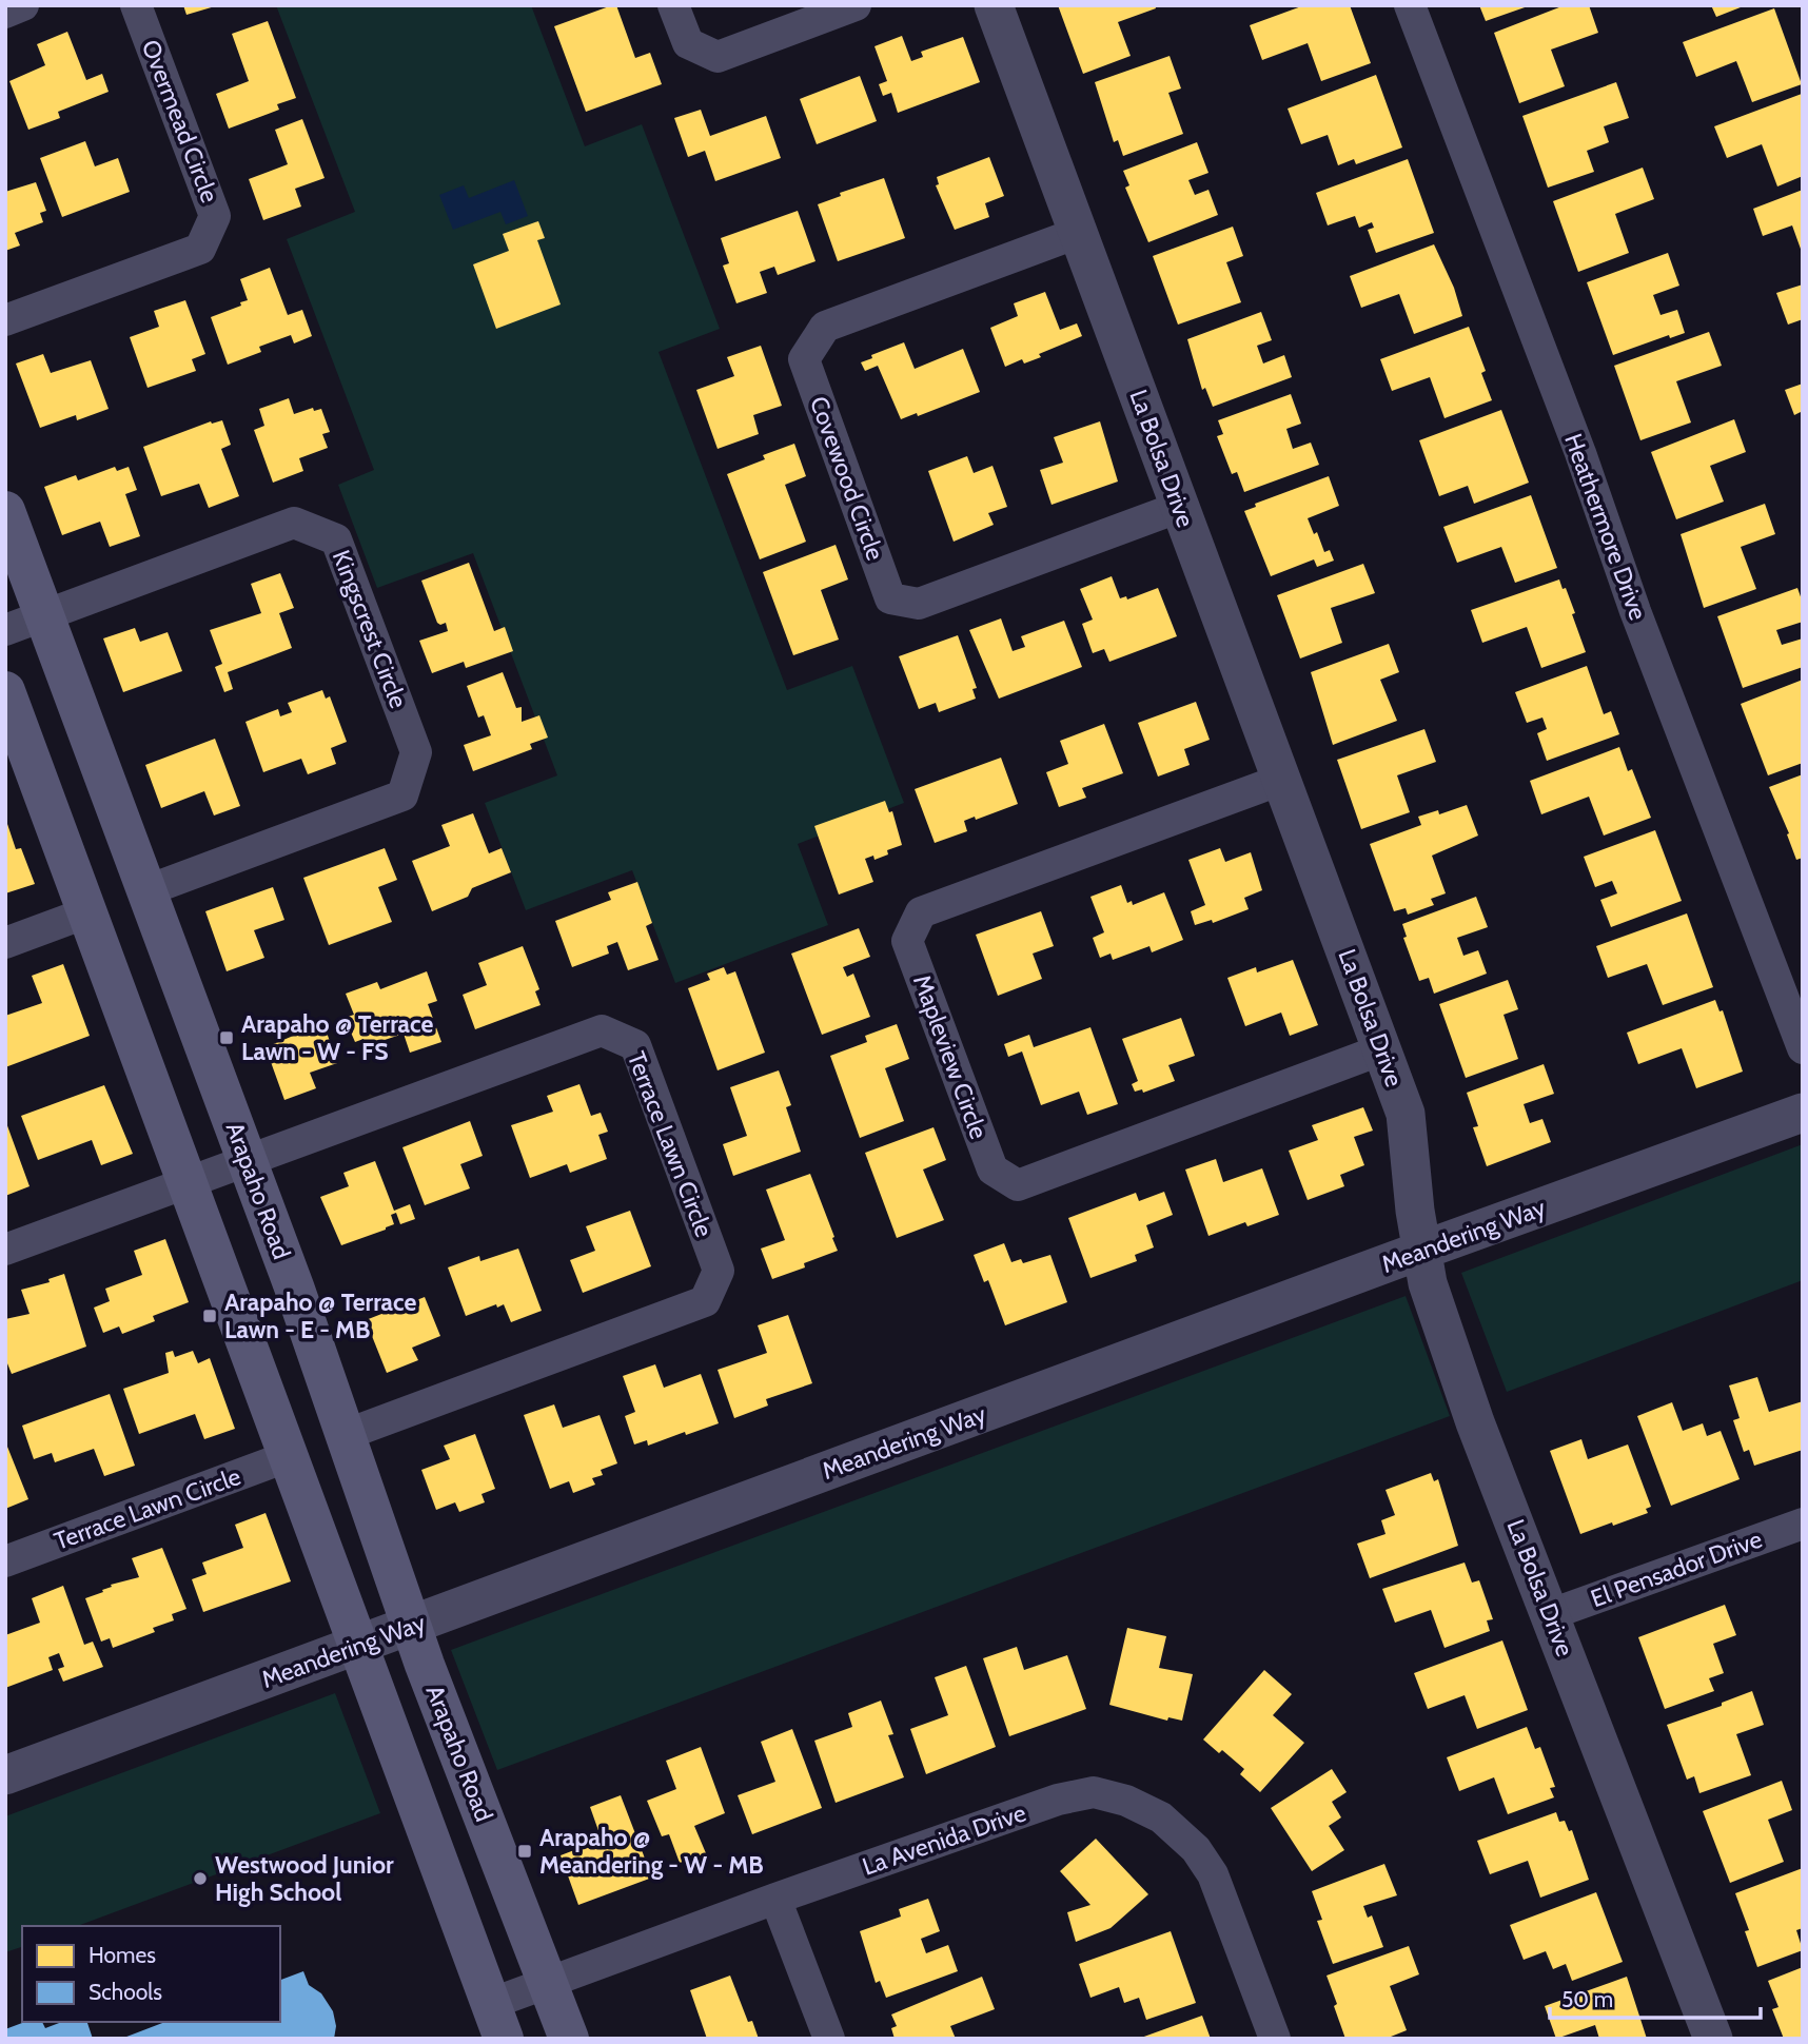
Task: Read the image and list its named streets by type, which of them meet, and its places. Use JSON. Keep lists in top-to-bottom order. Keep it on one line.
{"streets":{"main road":["Arapaho Road"],"street":["Overmead Circle","La Bolsa Drive","Covewood Circle","Heathermore Drive","Kingscrest Circle","Mapleview Circle","Terrace Lawn Circle","Meandering Way","El Pensador Drive","La Avenida Drive"]},"crossings":[["La Bolsa Drive","Covewood Circle"],["La Bolsa Drive","Mapleview Circle"],["La Bolsa Drive","Meandering Way"],["La Bolsa Drive","El Pensador Drive"],["Kingscrest Circle","Arapaho Road"],["Terrace Lawn Circle","Arapaho Road"],["Arapaho Road","Meandering Way"],["Arapaho Road","La Avenida Drive"]],"places":{"transit":["Arapaho @ Terrace Lawn - W - FS","Arapaho @ Terrace Lawn - E - MB","Arapaho @ Meandering - W - MB"],"other":["Westwood Junior High School"]},"legend":["Homes","Schools"],"scale_bar":"50 m"}
